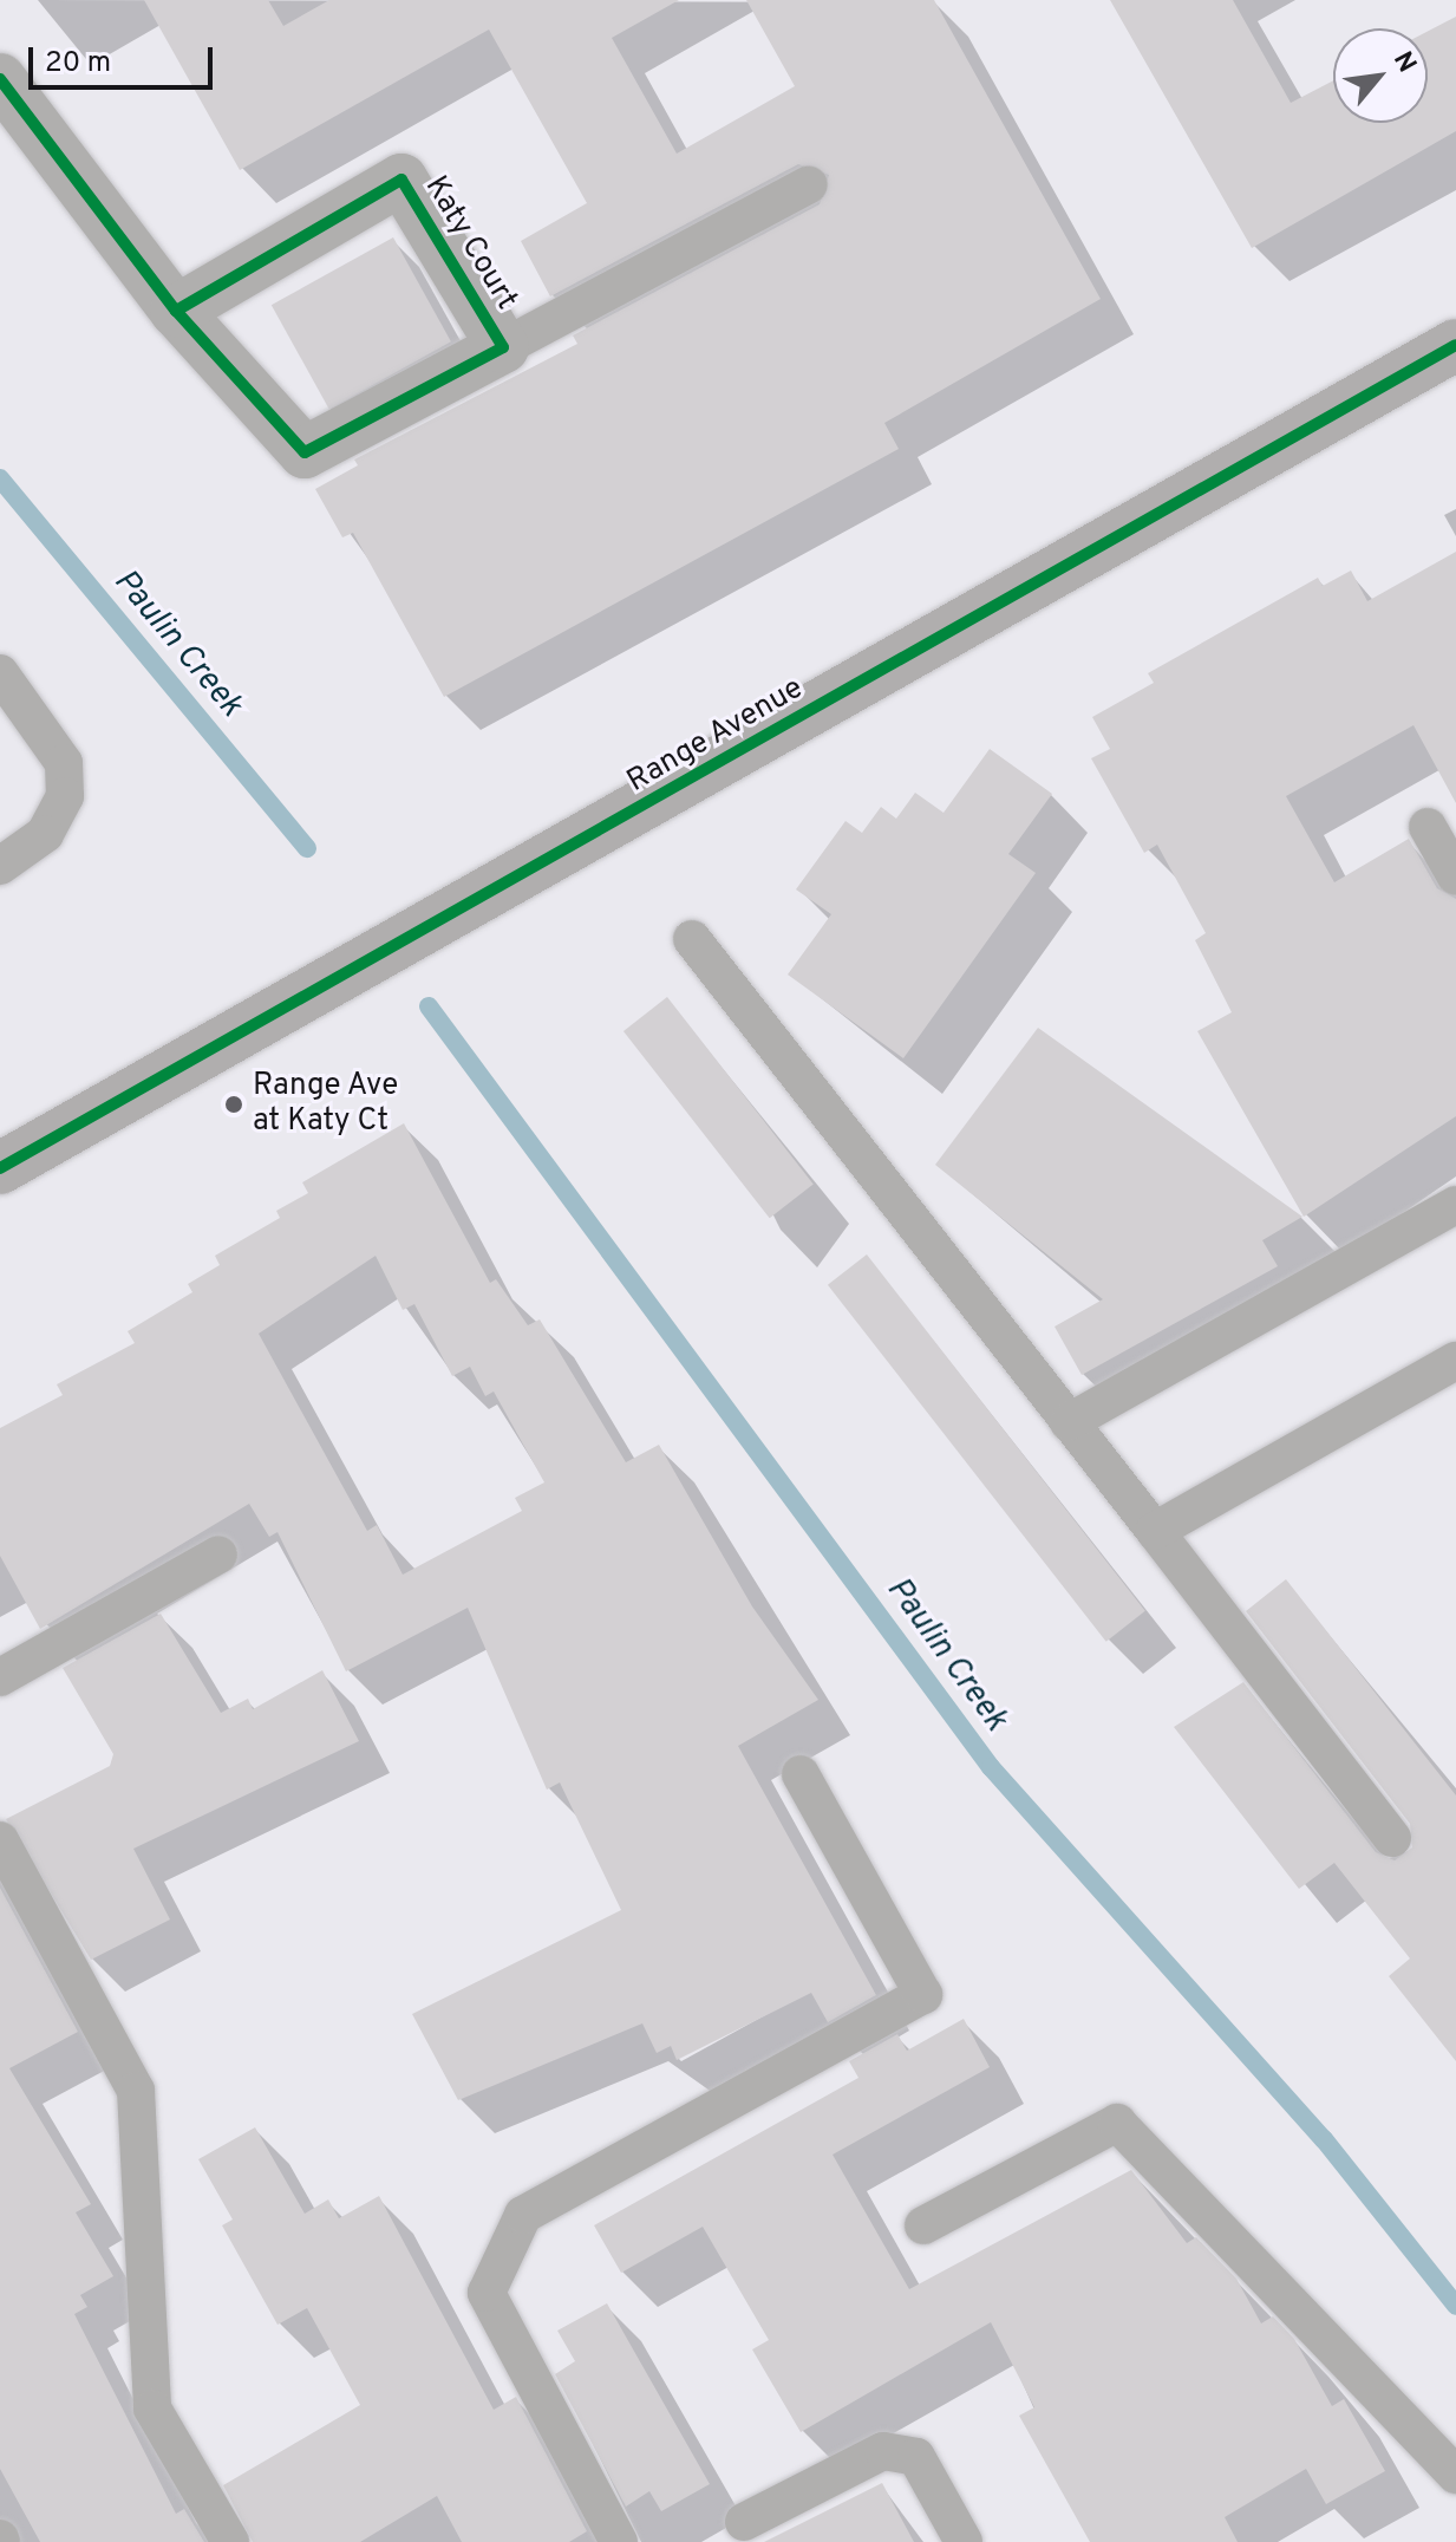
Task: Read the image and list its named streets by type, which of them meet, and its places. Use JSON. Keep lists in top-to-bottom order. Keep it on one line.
{"streets":{"street":["Katy Court","Range Avenue"]},"water":["Paulin Creek"],"places":["Range Ave at Katy Ct"],"scale_bar":"20 m","north":"top right"}
